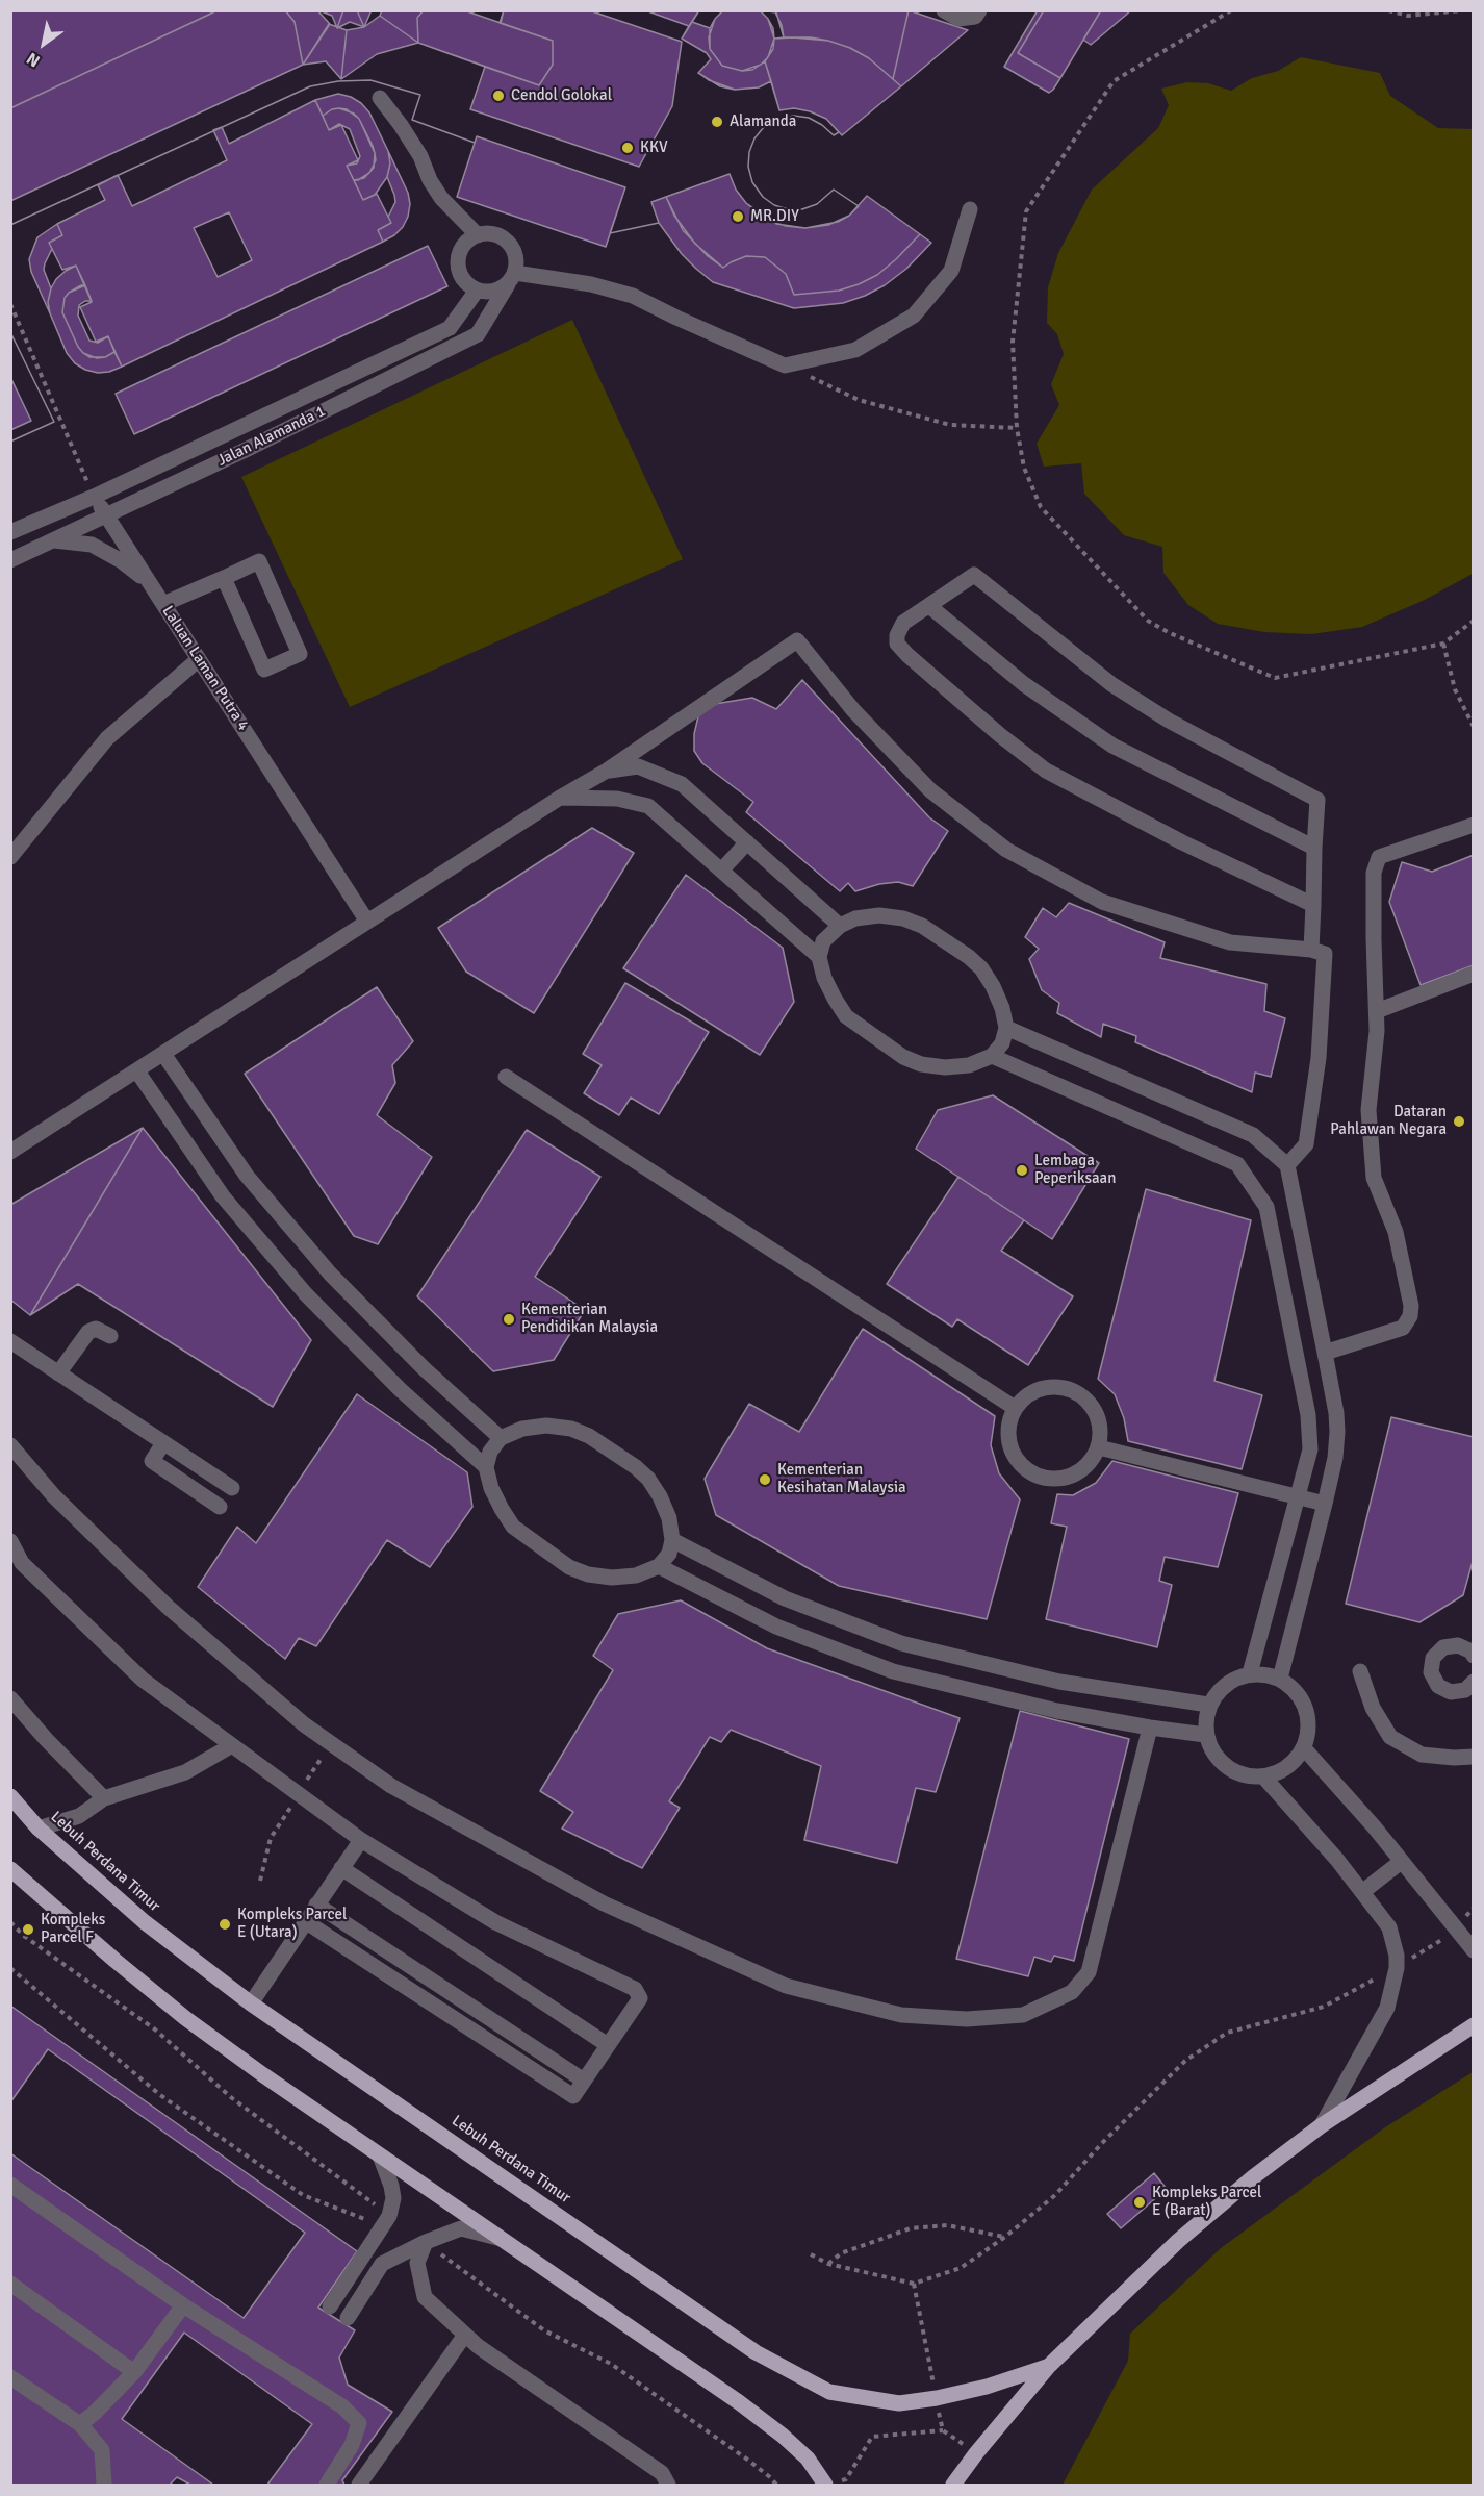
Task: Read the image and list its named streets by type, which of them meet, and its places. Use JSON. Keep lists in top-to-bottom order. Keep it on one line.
{"streets":{"main road":["Lebuh Perdana Timur"],"street":["Jalan Alamanda 1","Laluan Laman Putra 4"]},"crossings":[["Jalan Alamanda 1","Laluan Laman Putra 4"]],"places":["Cendol Golokal","Alamanda","KKV","MR.DIY","Dataran Pahlawan Negara","Lembaga Peperiksaan","Kementerian Pendidikan Malaysia","Kementerian Kesihatan Malaysia","Kompleks Parcel E (Utara)","Kompleks Parcel F","Kompleks Parcel E (Barat)"],"north":"bottom left"}
